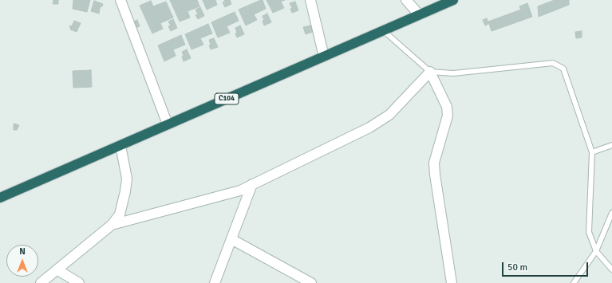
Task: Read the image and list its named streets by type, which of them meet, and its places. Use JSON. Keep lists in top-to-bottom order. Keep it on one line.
{"streets":{"highway":["C104"]},"scale_bar":"50 m","north":"top"}
